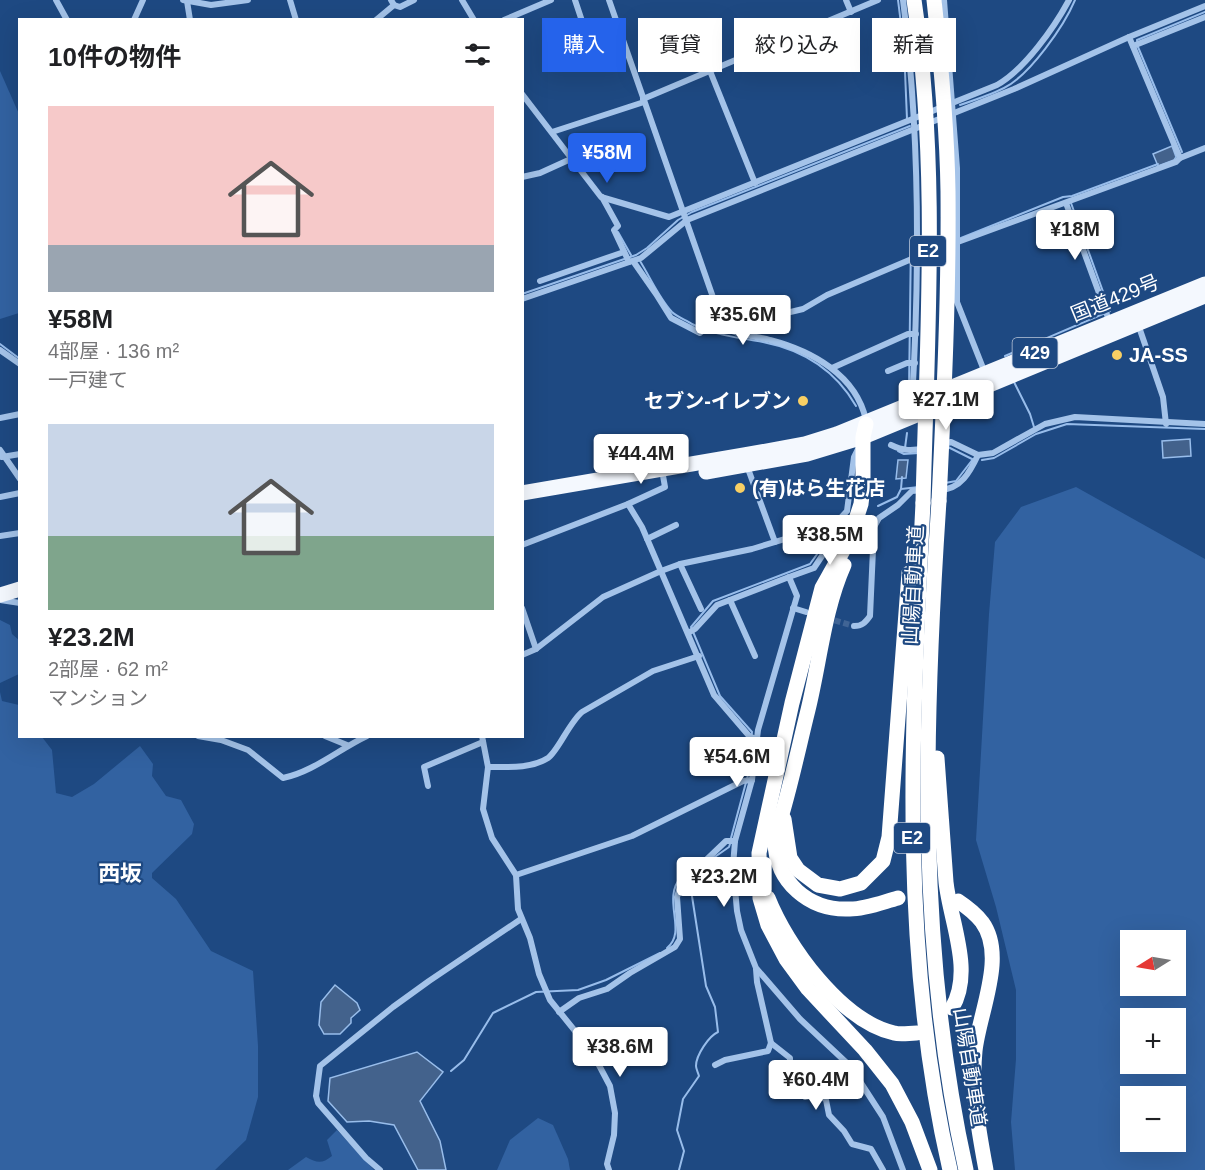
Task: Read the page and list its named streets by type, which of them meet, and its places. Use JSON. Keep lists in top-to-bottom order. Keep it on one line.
{"streets":{"highway":["E2","国道429号","429","山陽自動車道"]},"districts":["西坂"],"places":["JA-SS","セブン-イレブン","(有)はら生花店"],"north":"left","page":{"chip":["購入","賃貸","絞り込み","新着"],"heading":"10件の物件","list":[{"name":"¥58M","note":"4部屋 · 136 m² · 一戸建て"},{"name":"¥23.2M","note":"2部屋 · 62 m² · マンション"}],"price":["¥58M","¥18M","¥35.6M","¥27.1M","¥44.4M","¥38.5M","¥54.6M","¥23.2M","¥38.6M","¥60.4M"],"map_buttons":["+","−"]}}
